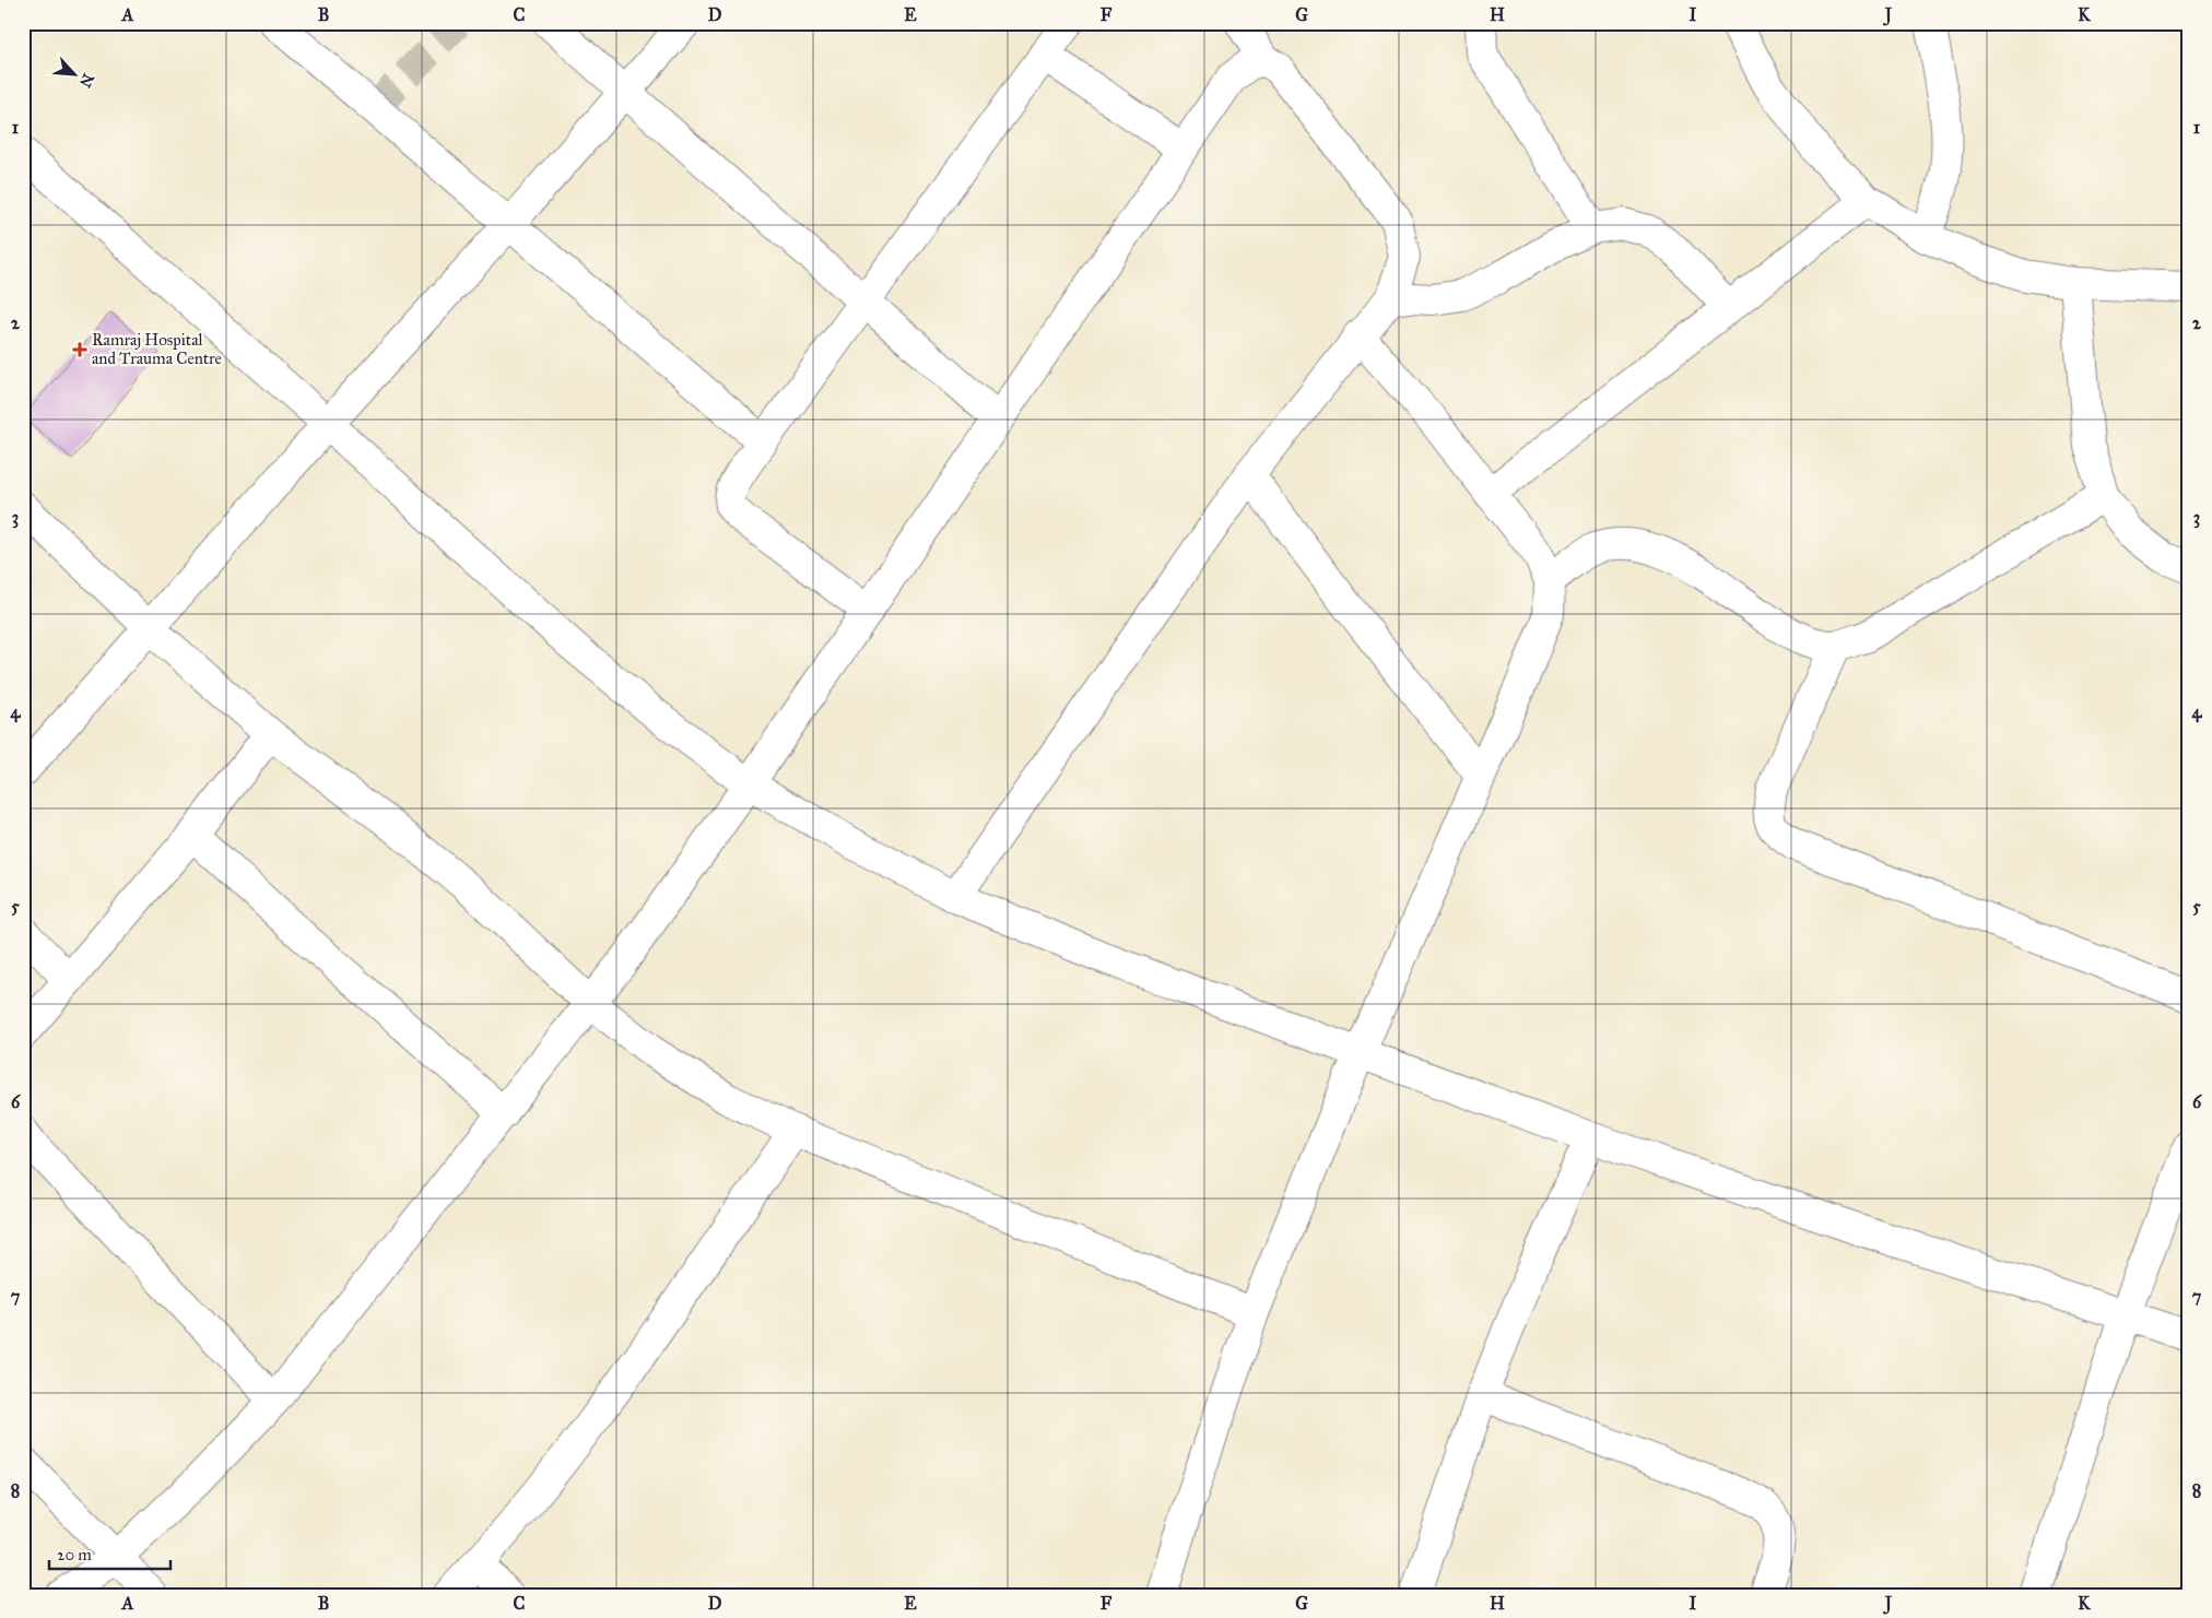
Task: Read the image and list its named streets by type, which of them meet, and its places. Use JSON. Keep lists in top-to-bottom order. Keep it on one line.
{"places":{"health":["Ramraj Hospital and Trauma Centre"]},"scale_bar":"20 m","north":"bottom right","grid":{"columns":["A","B","C","D","E","F","G","H","I","J","K"],"rows":["1","2","3","4","5","6","7","8"]}}
